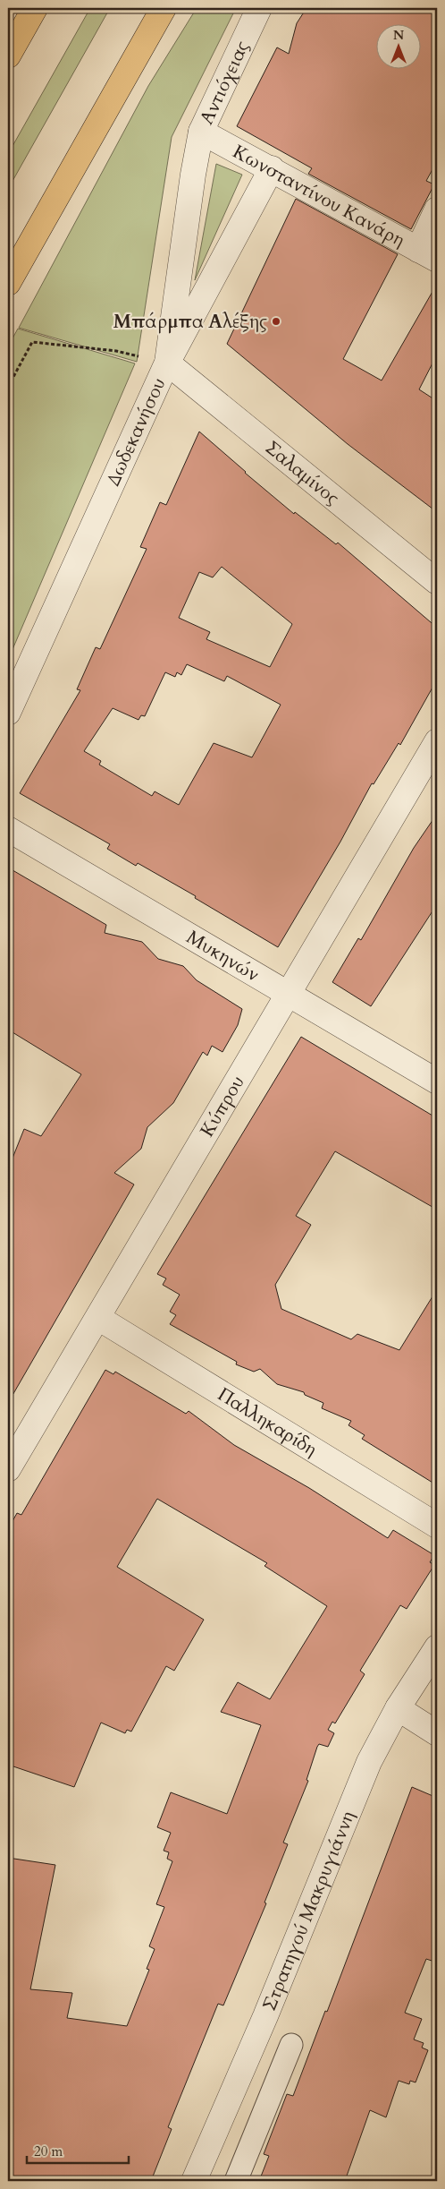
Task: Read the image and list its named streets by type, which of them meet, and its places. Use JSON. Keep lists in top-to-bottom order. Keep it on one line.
{"streets":{"street":["Αντιόχειας","Κωνσταντίνου Κανάρη","Δωδεκανήσου","Σαλαμίνος","Μυκηνών","Κύπρου","Παλληκαρίδη","Στρατηγού Μακρυγιάννη"]},"crossings":[["Αντιόχειας","Κωνσταντίνου Κανάρη"],["Αντιόχειας","Δωδεκανήσου"],["Κωνσταντίνου Κανάρη","Δωδεκανήσου"],["Δωδεκανήσου","Σαλαμίνος"],["Μυκηνών","Κύπρου"],["Κύπρου","Παλληκαρίδη"]],"places":["Μπάρμπα Αλέξης"],"scale_bar":"20 m","north":"top"}
